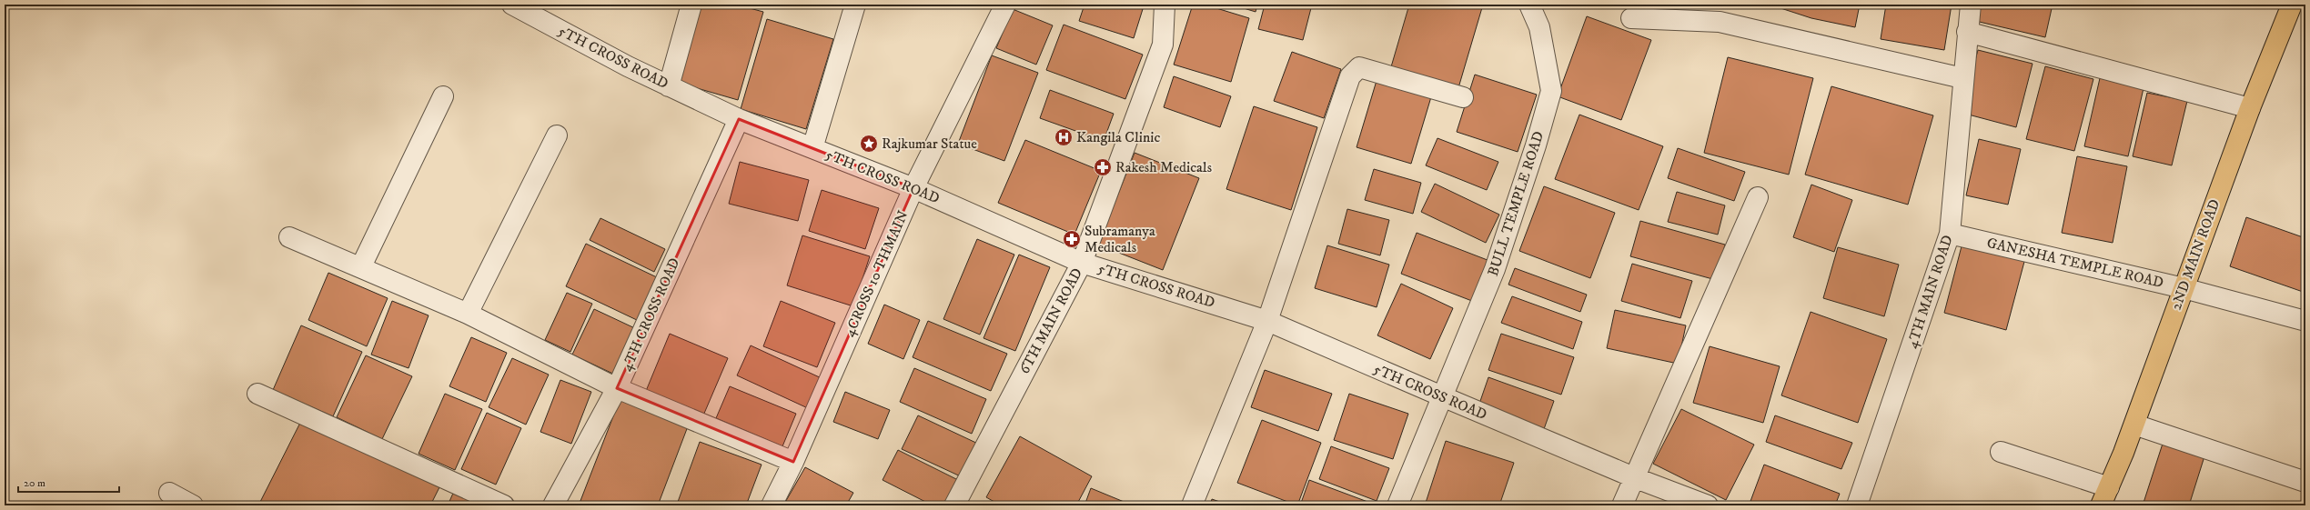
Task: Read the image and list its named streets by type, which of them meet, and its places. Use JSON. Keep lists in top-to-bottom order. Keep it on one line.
{"streets":{"main road":["2ND MAIN ROAD"],"street":["5TH CROSS ROAD","BULL TEMPLE ROAD","GANESHA TEMPLE ROAD","4CROSS 10 THMAIN","4TH MAIN ROAD","4TH CROSS ROAD","6TH MAIN ROAD"]},"crossings":[["5TH CROSS ROAD","BULL TEMPLE ROAD"],["5TH CROSS ROAD","4CROSS 10 THMAIN"],["5TH CROSS ROAD","4TH CROSS ROAD"],["5TH CROSS ROAD","6TH MAIN ROAD"],["2ND MAIN ROAD","GANESHA TEMPLE ROAD"],["GANESHA TEMPLE ROAD","4TH MAIN ROAD"]],"places":{"hospital":["Kangila Clinic"],"place":["Rajkumar Statue"],"pharmacy":["Rakesh Medicals","Subramanya Medicals"]},"scale_bar":"20 m"}
